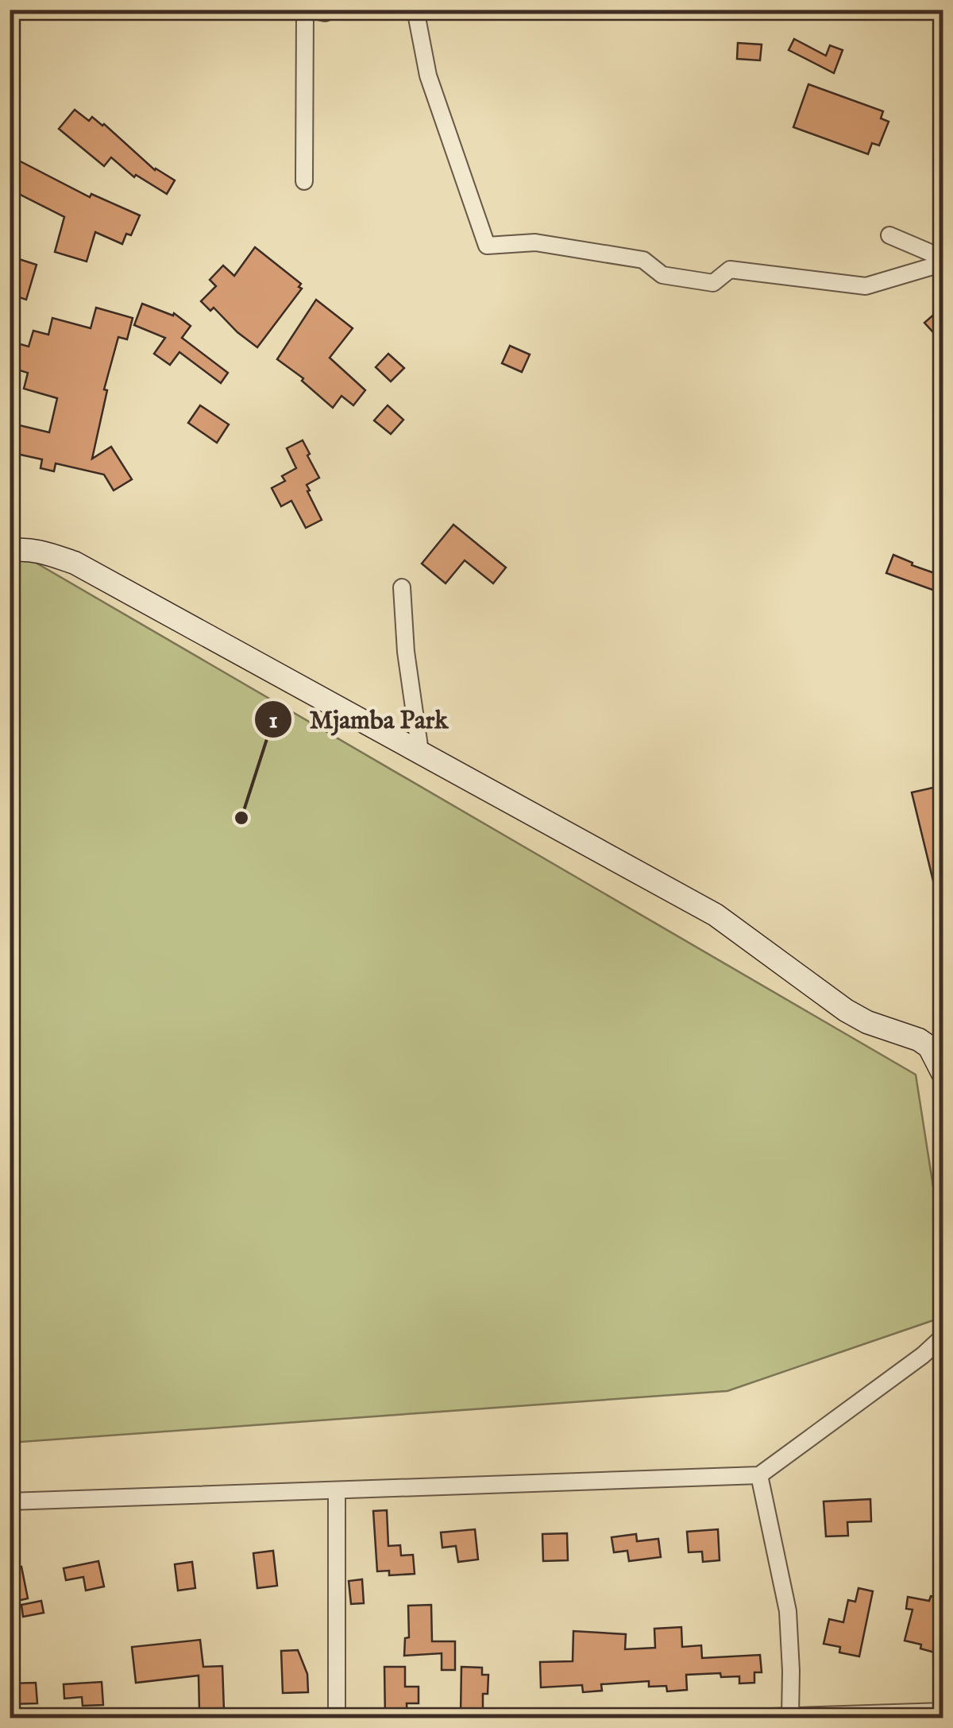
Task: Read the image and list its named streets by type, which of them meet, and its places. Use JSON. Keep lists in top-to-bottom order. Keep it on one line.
{"places":["Mjamba Park"]}
